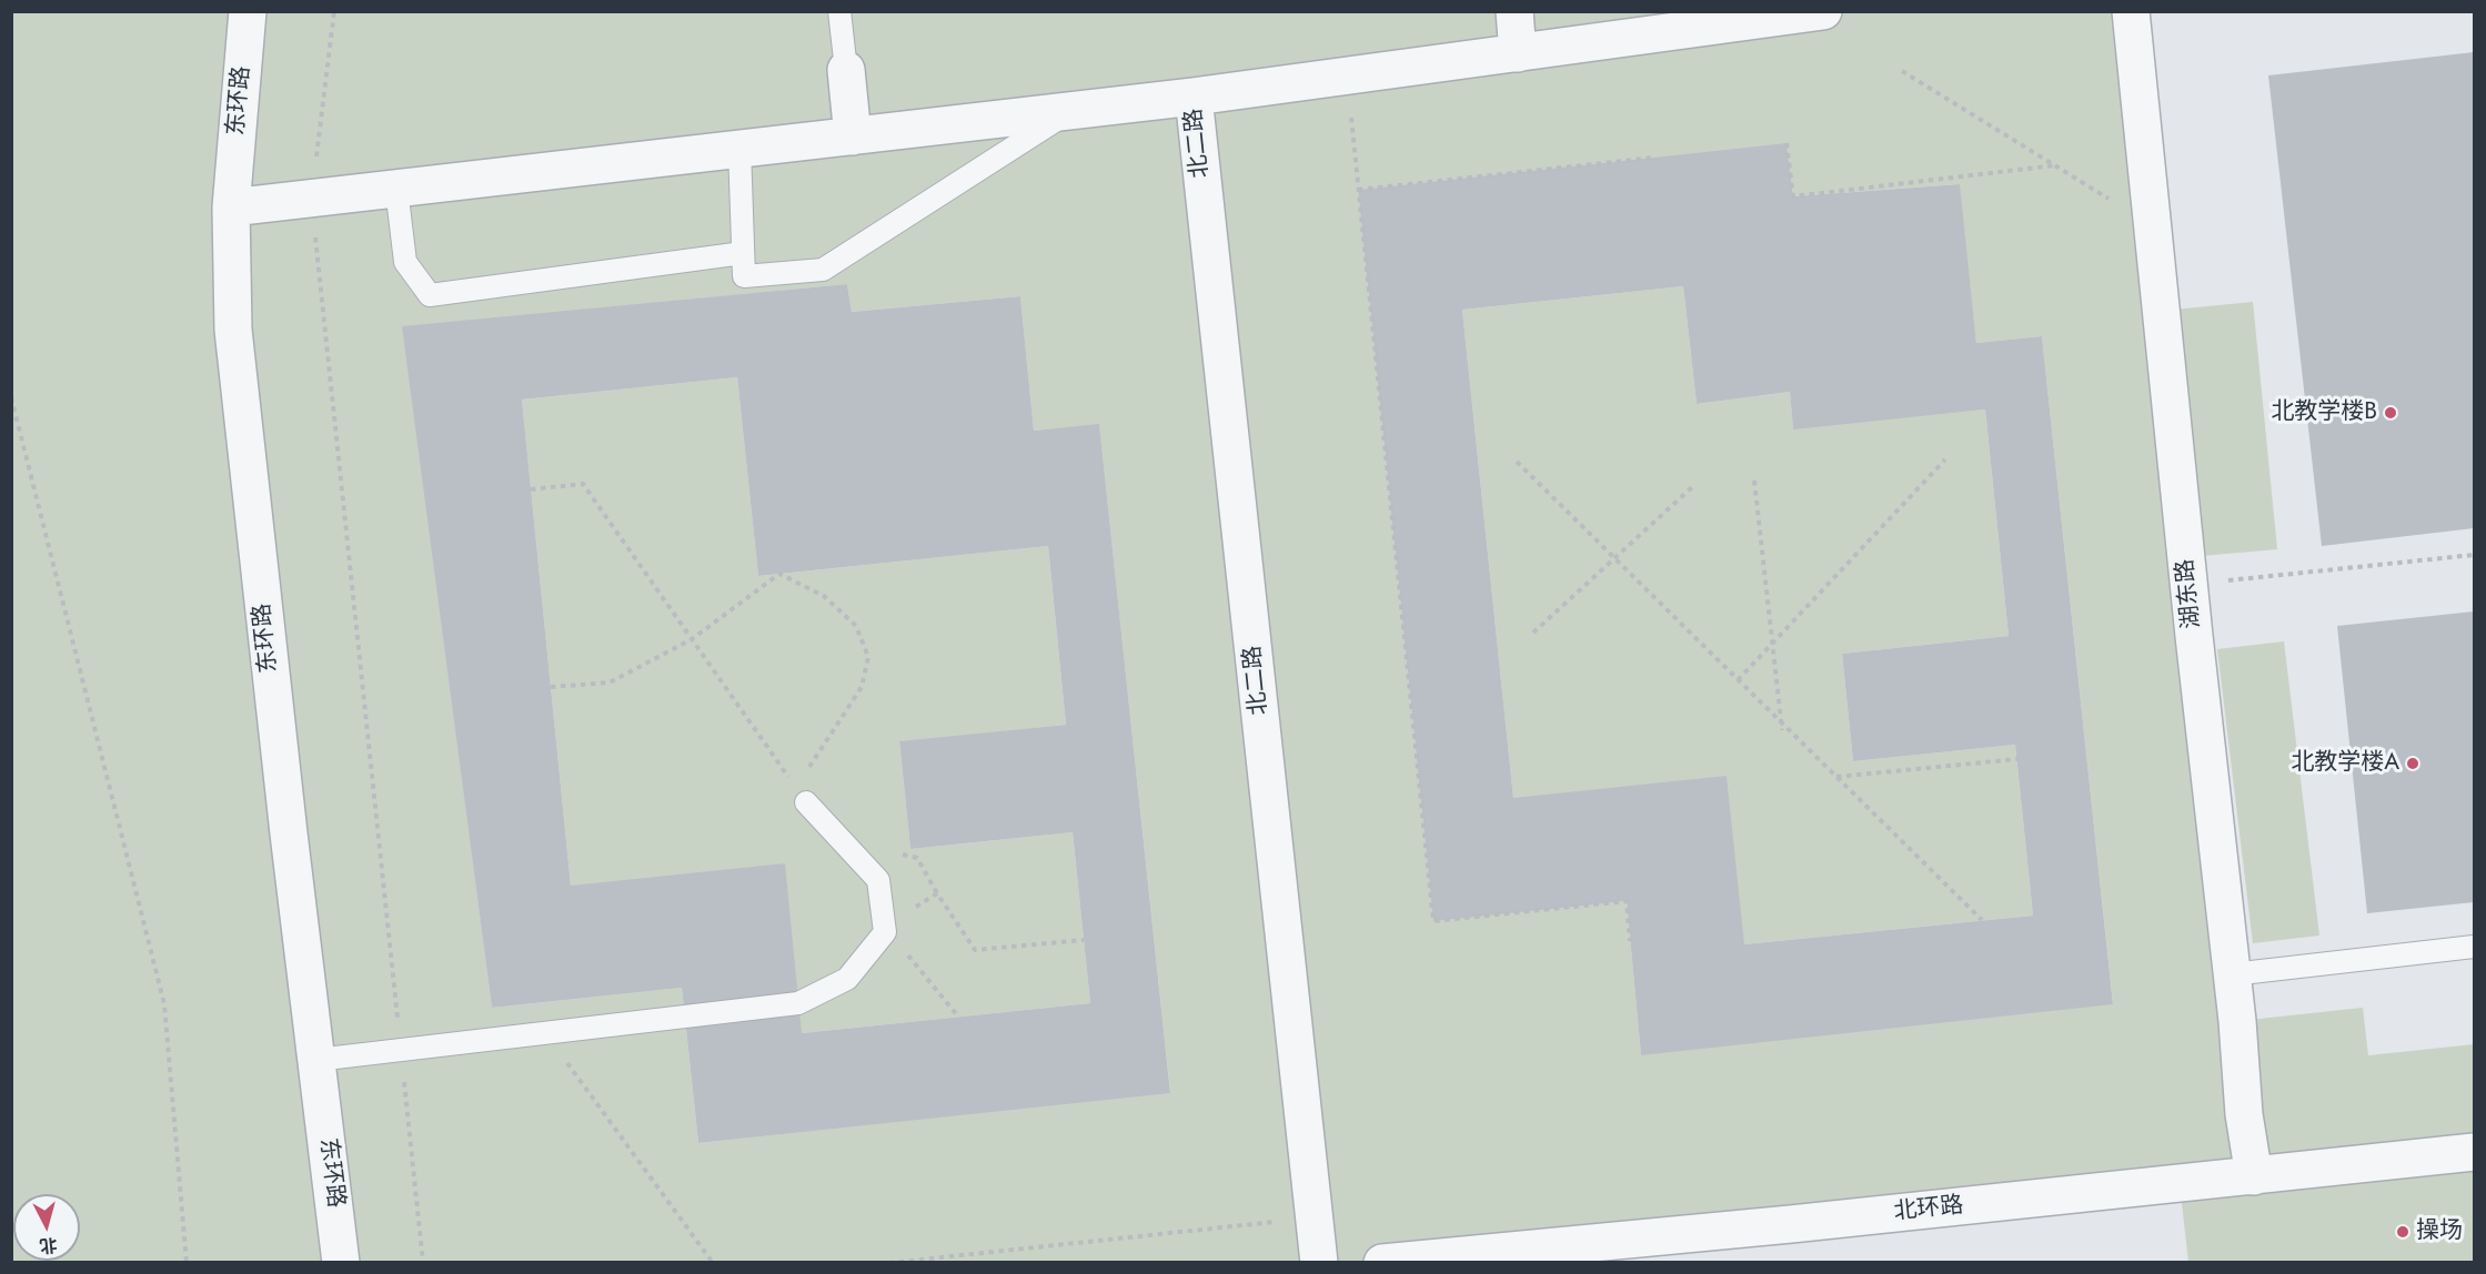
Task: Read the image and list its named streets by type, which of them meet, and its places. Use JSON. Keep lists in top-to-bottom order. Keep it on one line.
{"streets":{"street":["东环路","北二路","湖东路","北环路"]},"crossings":[["湖东路","北环路"]],"places":["北教学楼B","北教学楼A","操场"],"north":"bottom"}
